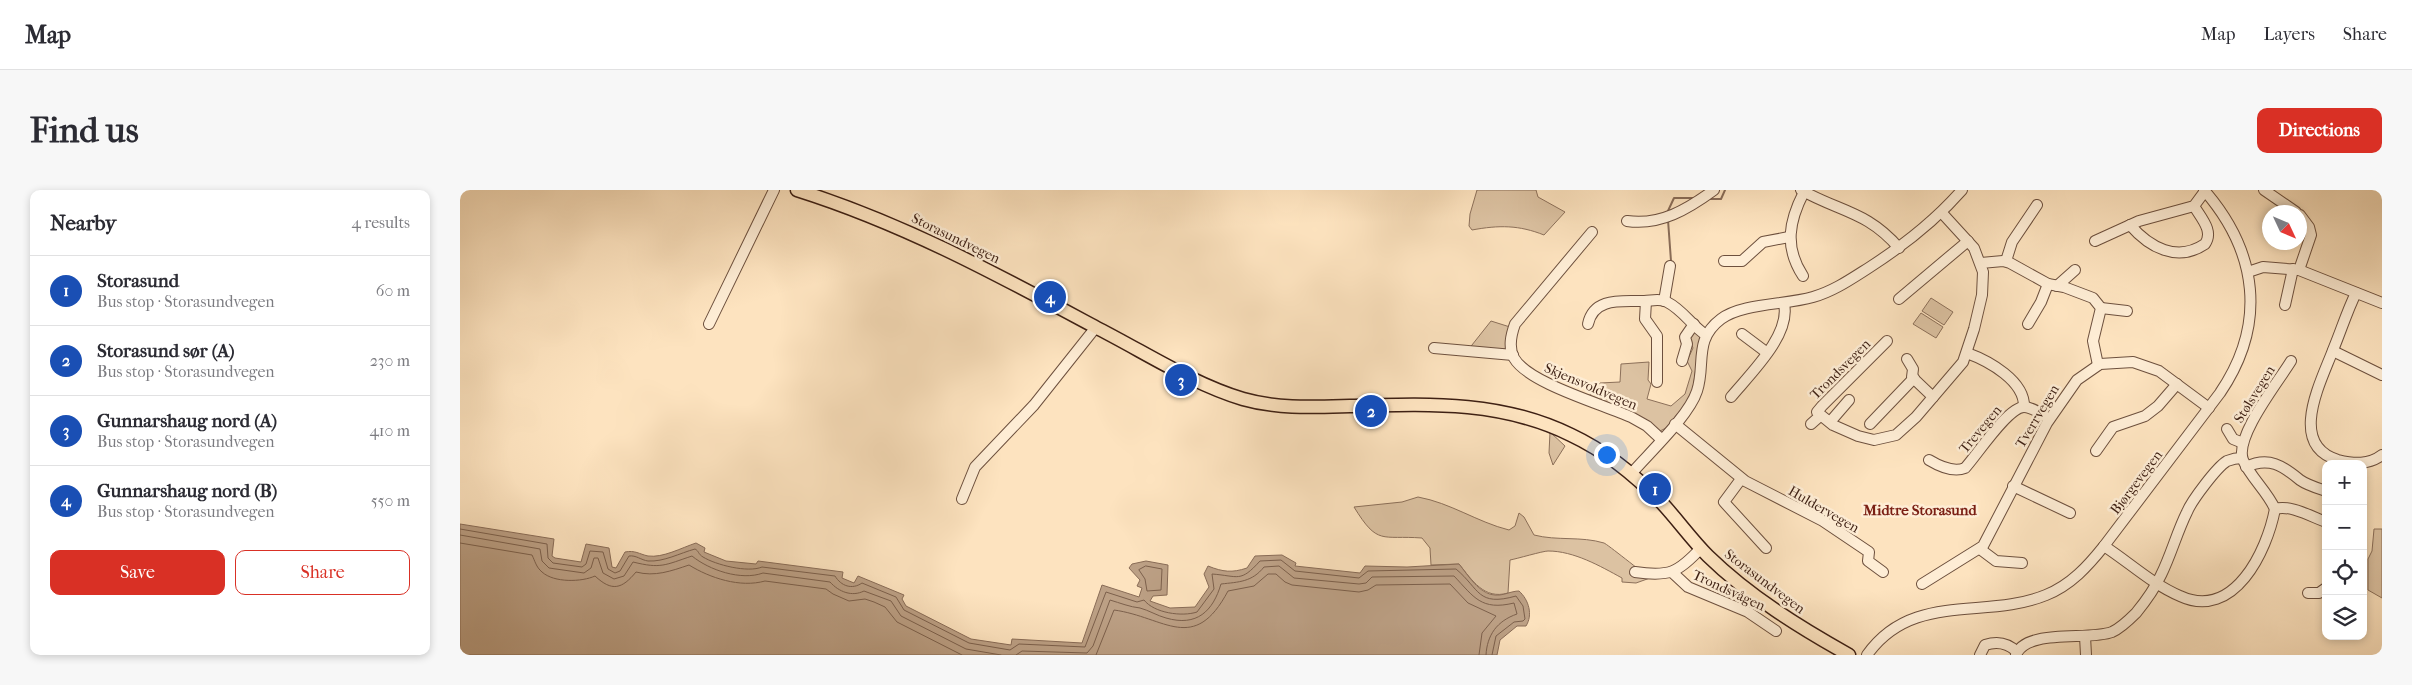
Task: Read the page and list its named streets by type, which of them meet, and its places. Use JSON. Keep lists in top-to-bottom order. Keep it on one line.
{"streets":{"main road":["Storasundvegen"],"street":["Trondsvegen","Skjensvoldvegen","Stølsvegen","Tverrvegen","Trevegen","Bjørgevegen","Huldervegen","Trondsvågen"]},"crossings":[["Storasundvegen","Trondsvågen"],["Trondsvegen","Trevegen"],["Tverrvegen","Trevegen"]],"districts":["Midtre Storasund"],"north":"bottom right","page":{"header":"Map","nav":["Map","Layers","Share"],"buttons":["Directions",["Save","Share"]],"title":"Find us","heading":["Nearby","4 results"],"list":[{"mark":"1","name":"Storasund","note":"Bus stop · Storasundvegen","value":"60 m"},{"mark":"2","name":"Storasund sør (A)","note":"Bus stop · Storasundvegen","value":"230 m"},{"mark":"3","name":"Gunnarshaug nord (A)","note":"Bus stop · Storasundvegen","value":"410 m"},{"mark":"4","name":"Gunnarshaug nord (B)","note":"Bus stop · Storasundvegen","value":"550 m"}],"pins":["4","3","2","1"],"map_buttons":["+","−"]}}
